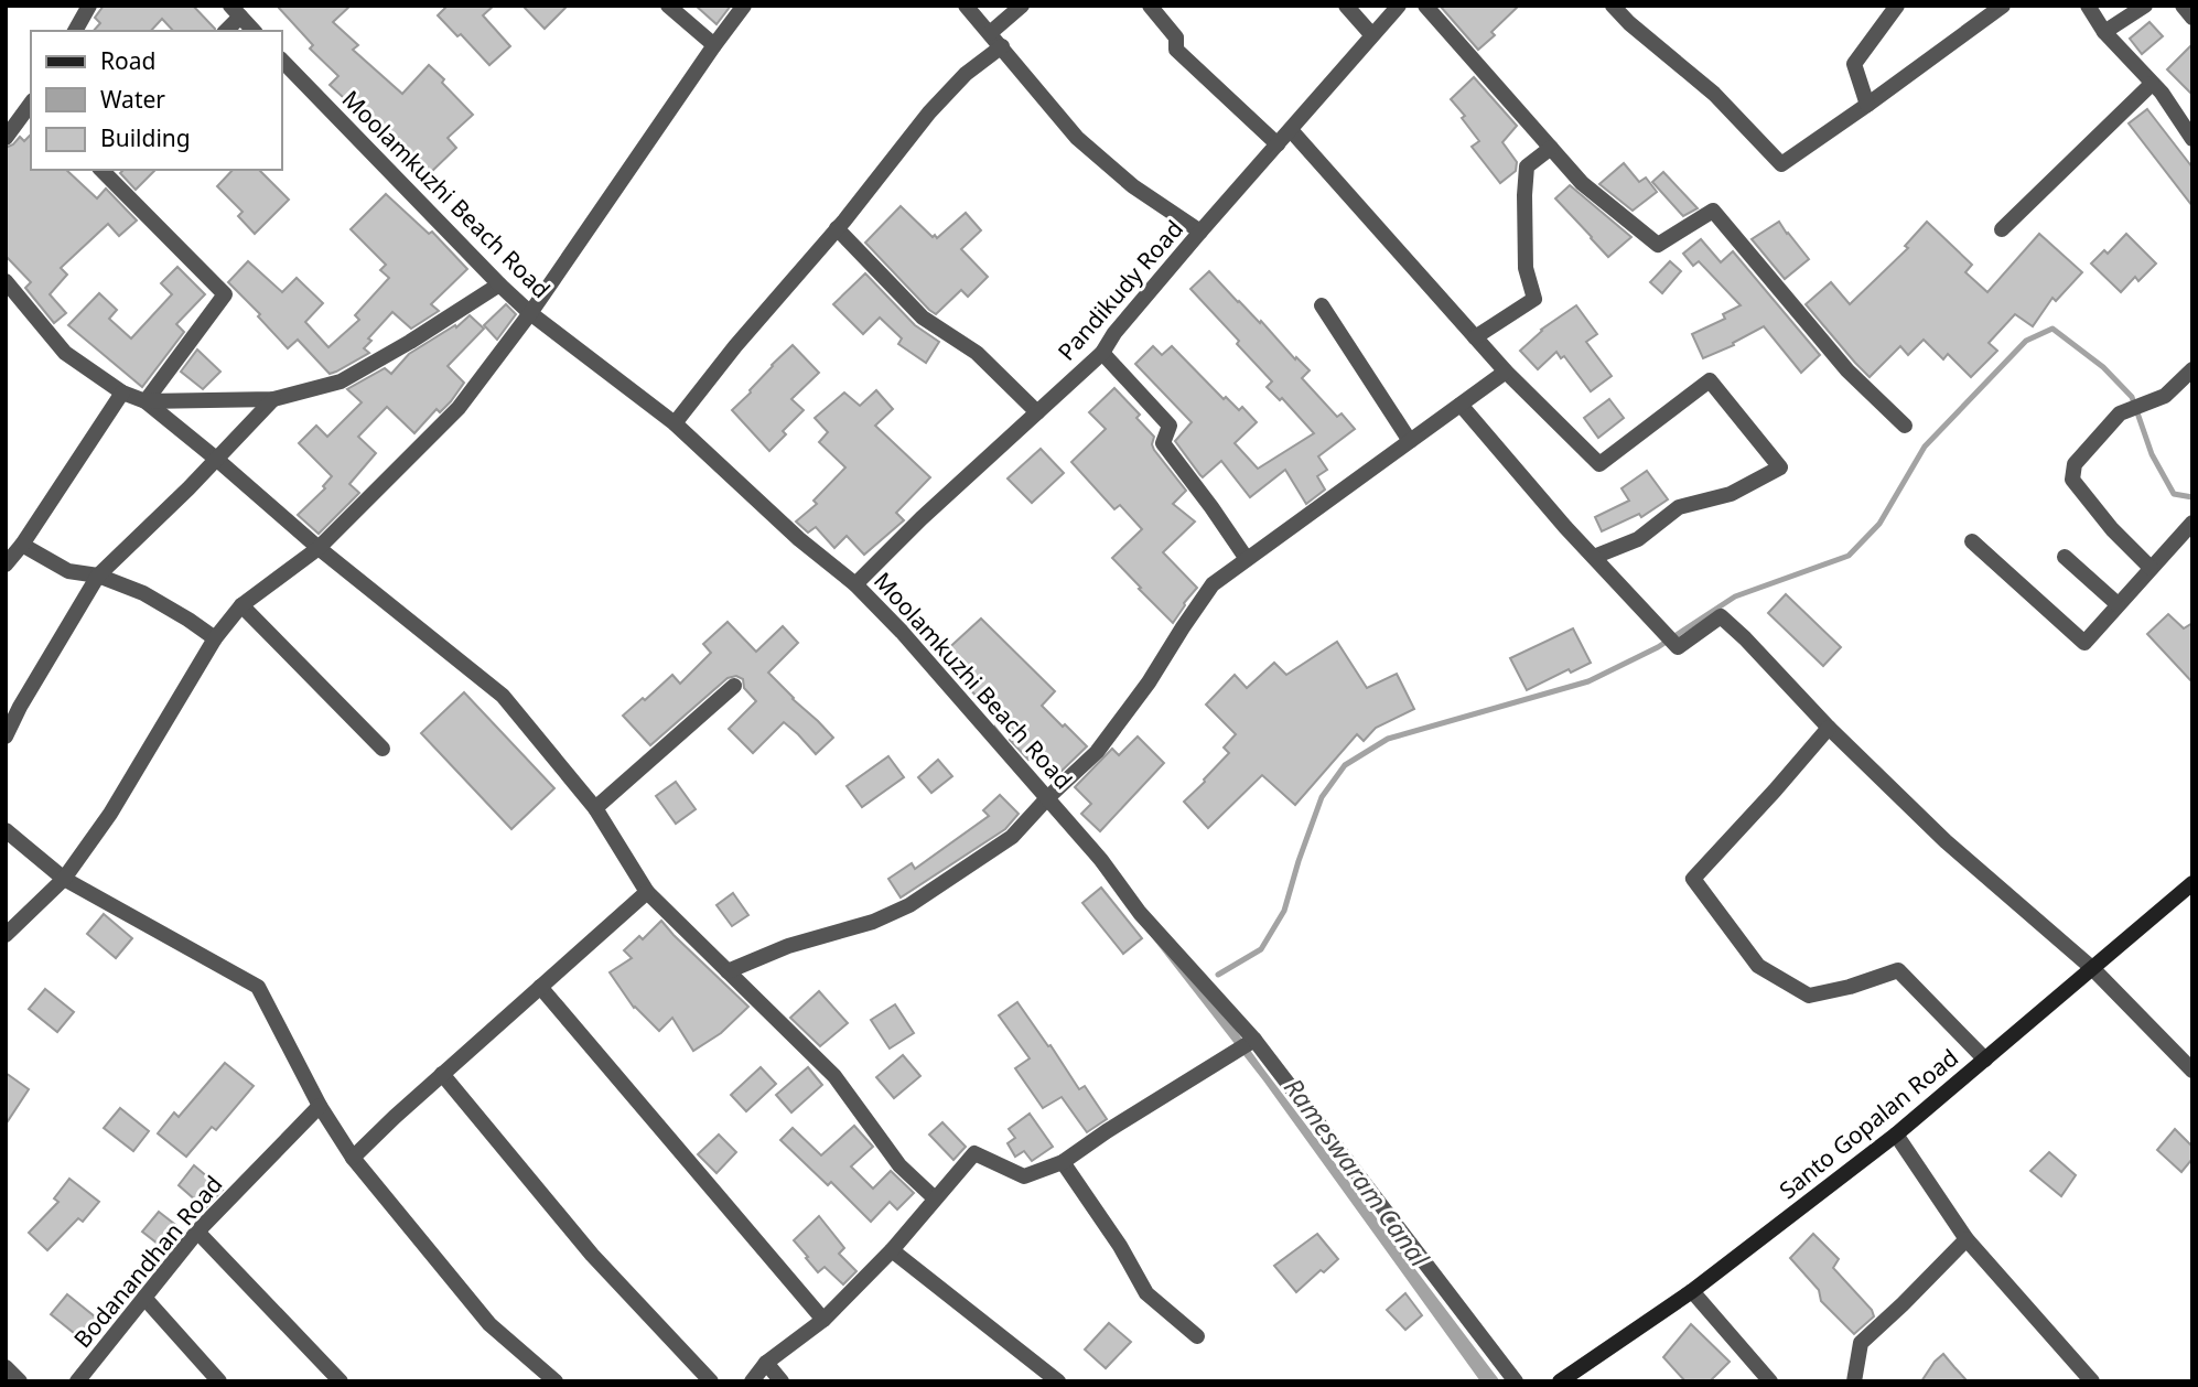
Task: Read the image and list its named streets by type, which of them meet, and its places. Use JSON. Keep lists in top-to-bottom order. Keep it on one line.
{"streets":{"main road":["Santo Gopalan Road"],"street":["Moolamkuzhi Beach Road","Pandikudy Road","Bodanandhan Road"]},"crossings":[["Moolamkuzhi Beach Road","Pandikudy Road"]],"water":["Rameswaram Canal"],"legend":["Road","Water","Building"]}
